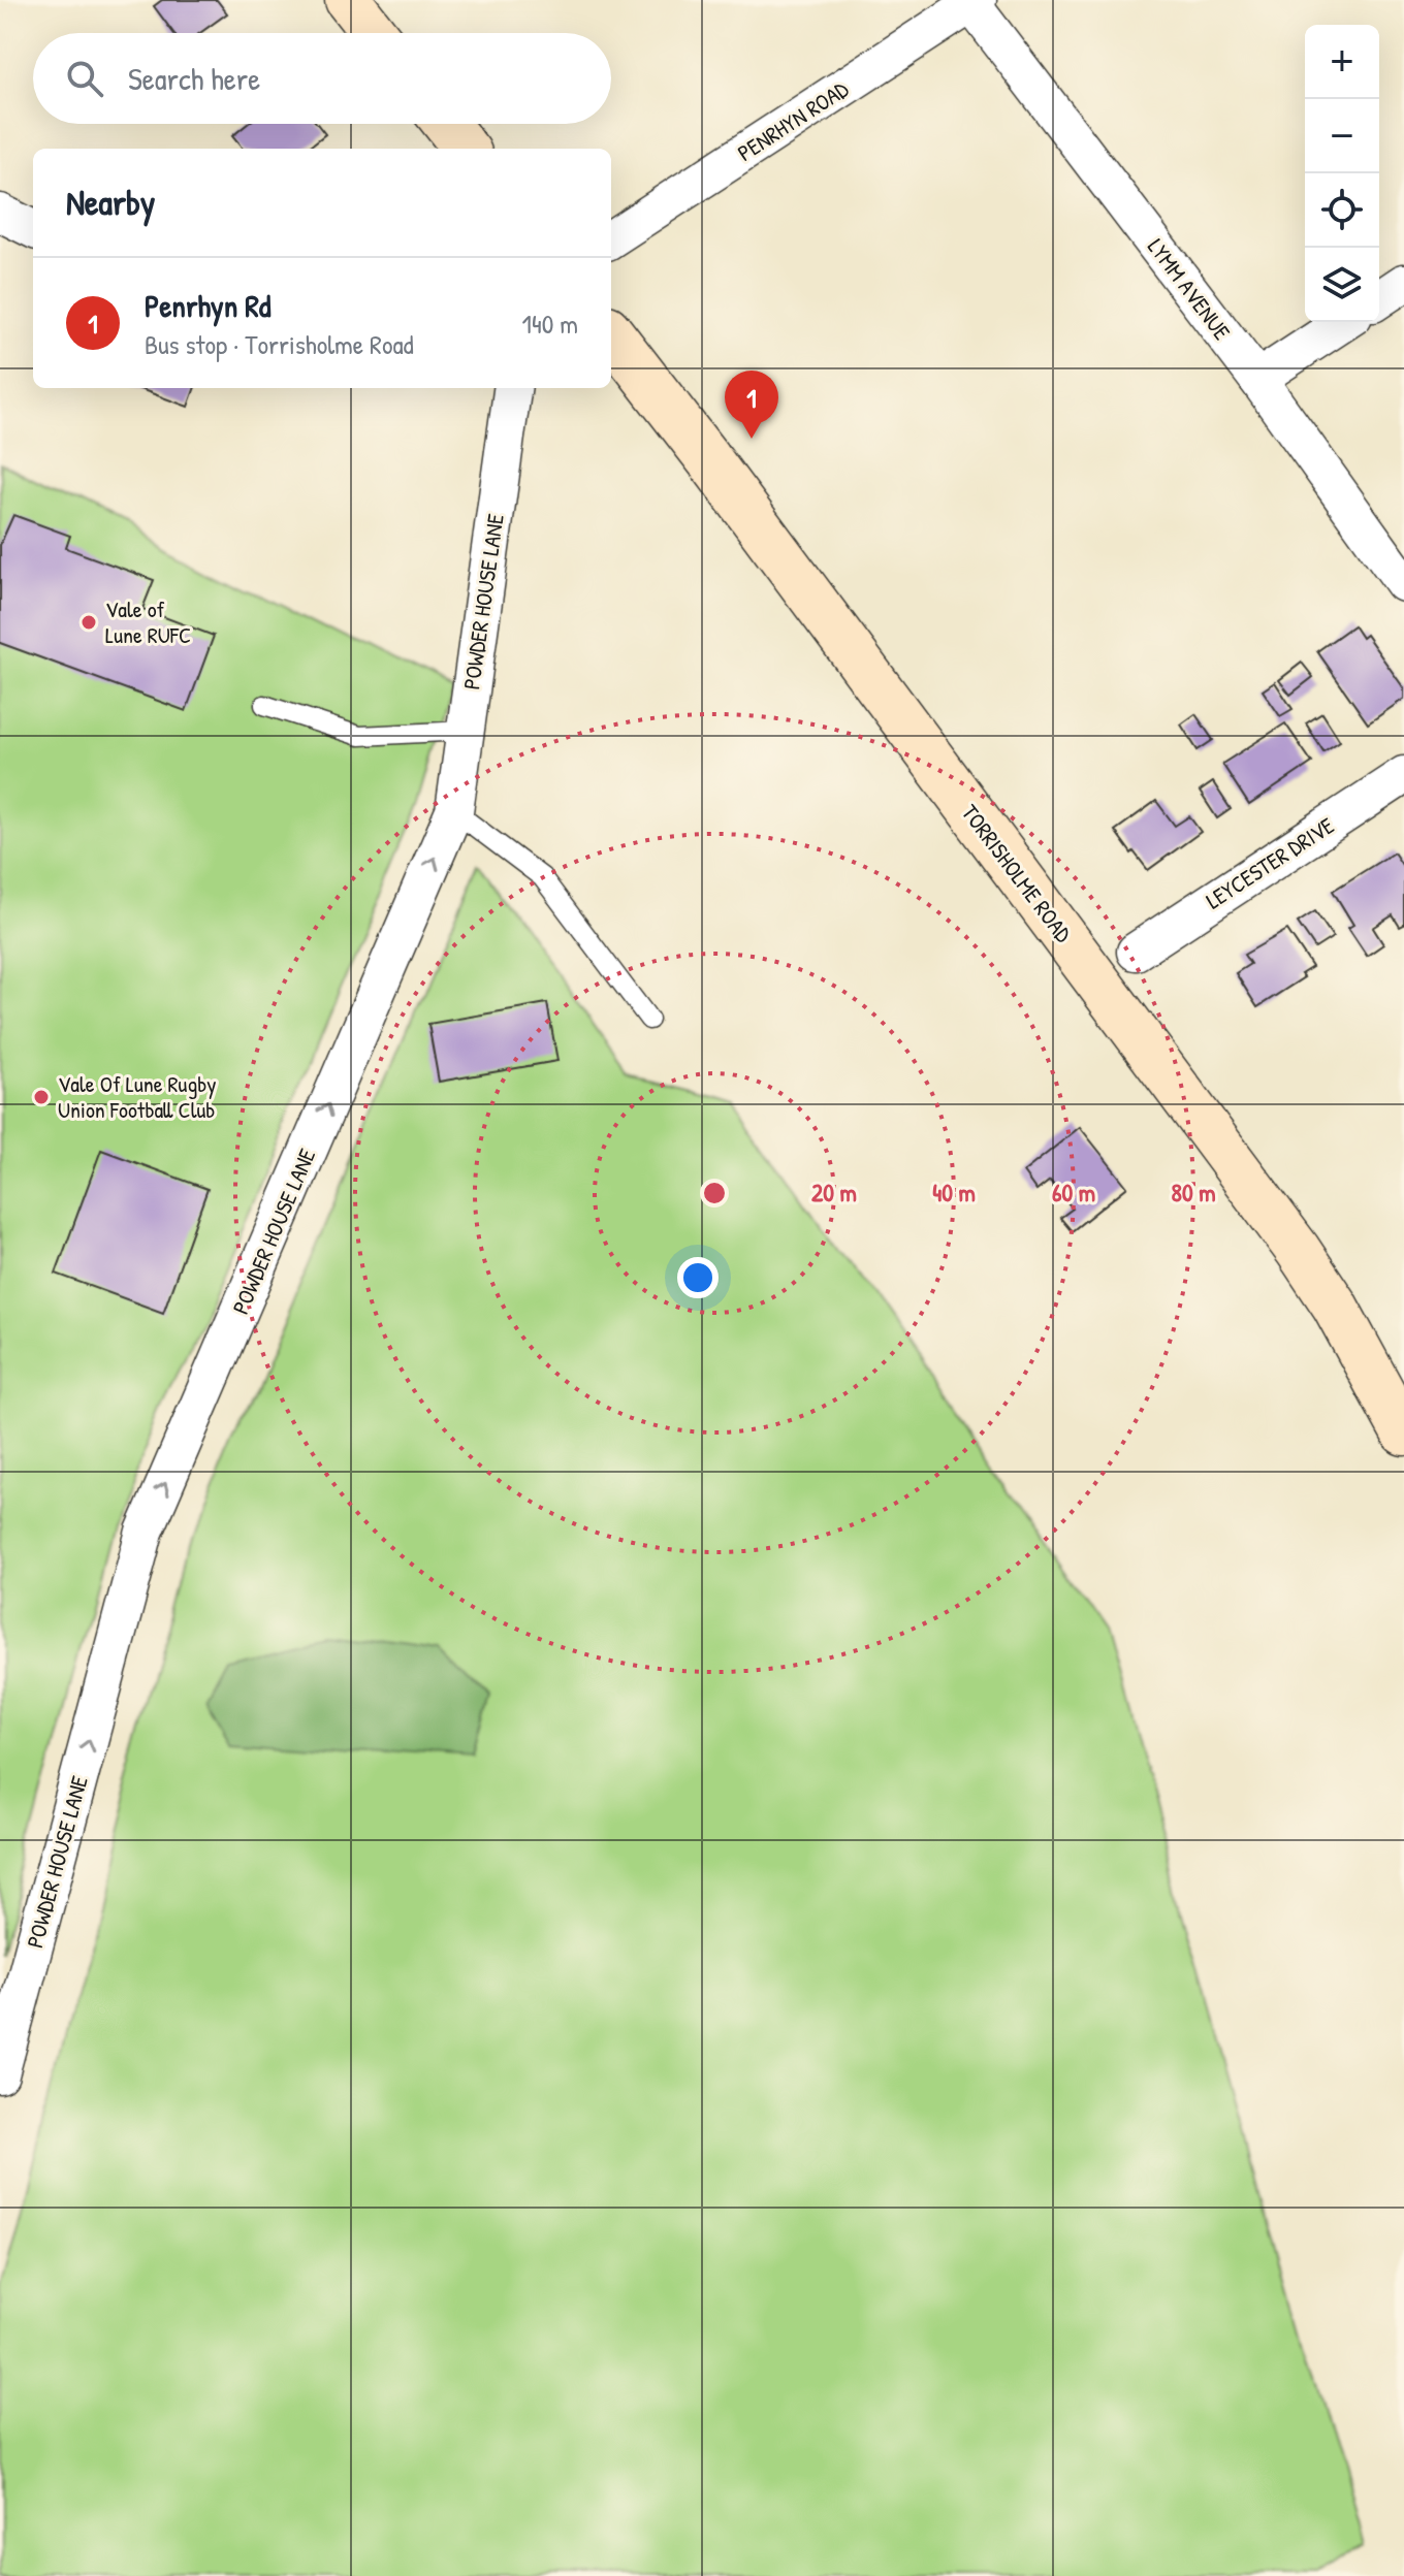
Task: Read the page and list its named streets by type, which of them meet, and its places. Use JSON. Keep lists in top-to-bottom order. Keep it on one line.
{"streets":{"main road":["TORRISHOLME ROAD"],"street":["PENRHYN ROAD","LYMM AVENUE","POWDER HOUSE LANE","LEYCESTER DRIVE"]},"crossings":[["PENRHYN ROAD","LYMM AVENUE"]],"one_way":["POWDER HOUSE LANE"],"places":["Vale of Lune RUFC","Vale Of Lune Rugby Union Football Club"],"page":{"map_buttons":["+","−"],"search":"Search here","heading":"Nearby","list":[{"mark":"1","name":"Penrhyn Rd","note":"Bus stop · Torrisholme Road","value":"140 m"}],"pins":"1"},"rings":["20 m","40 m","60 m","80 m"]}
